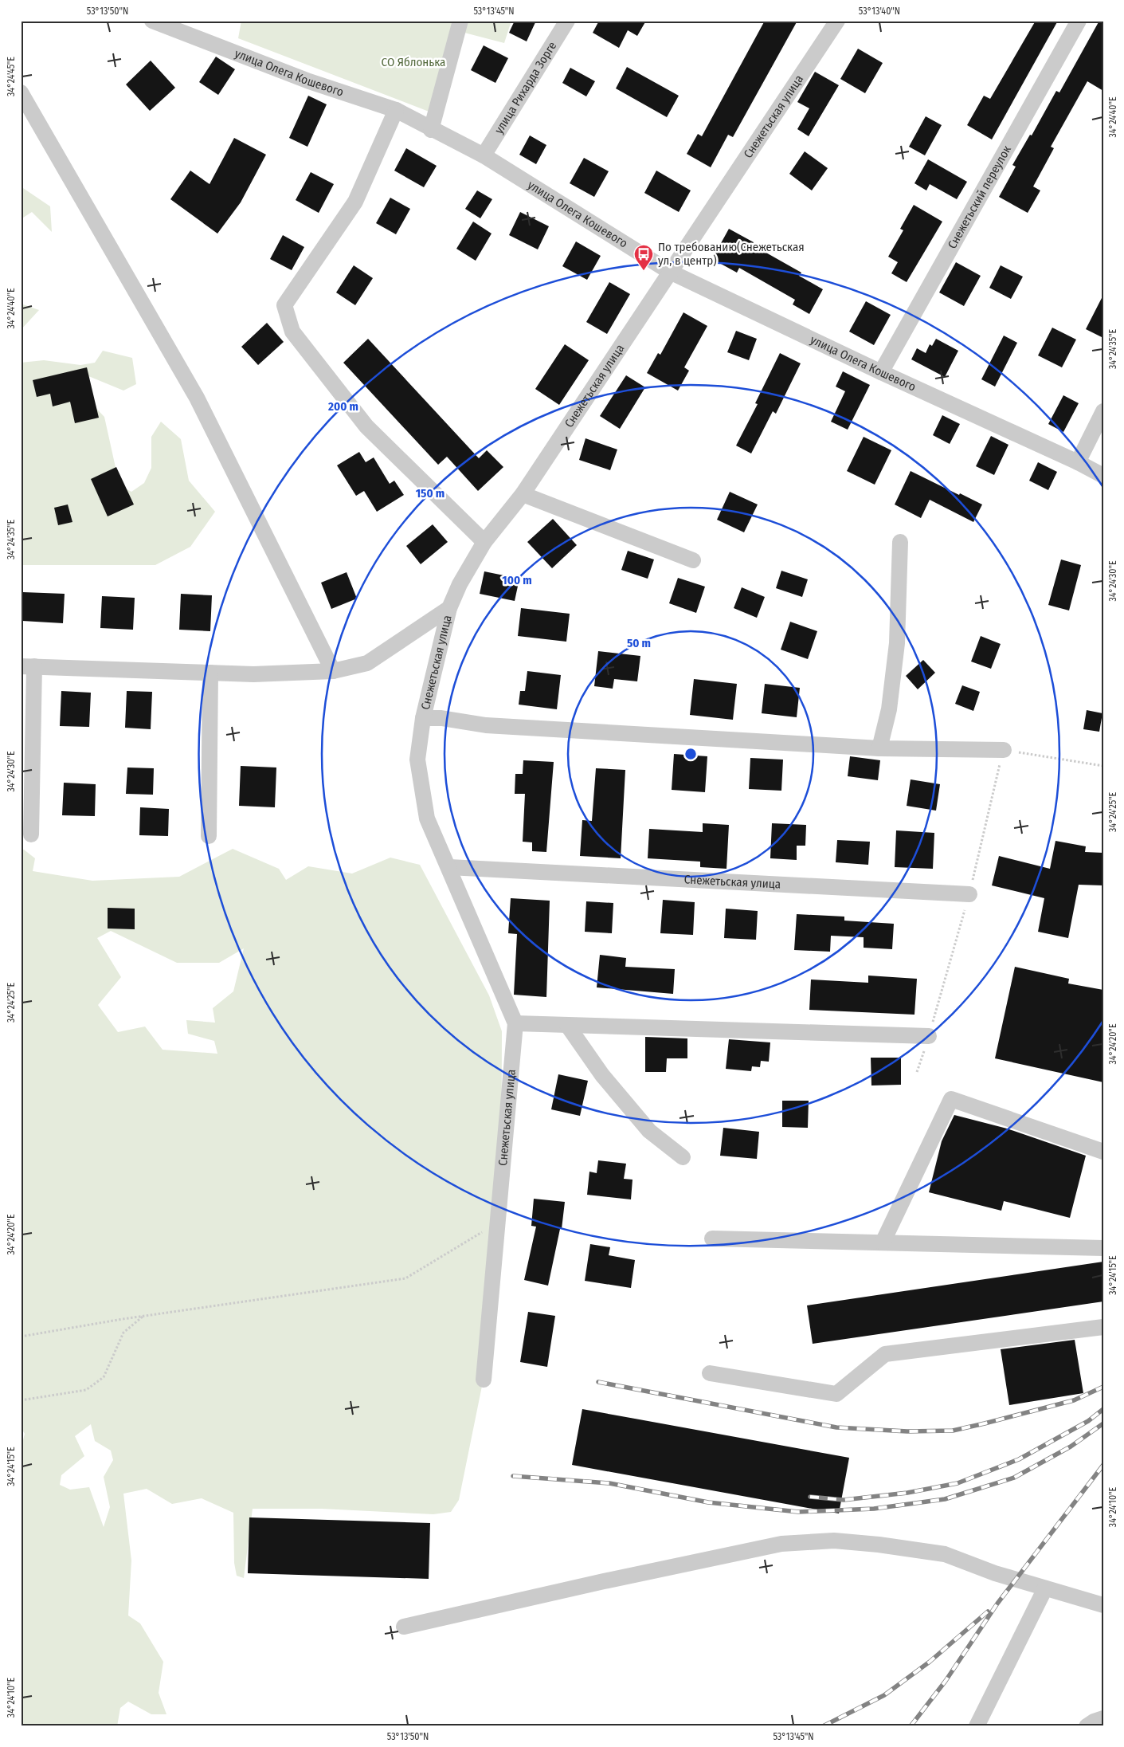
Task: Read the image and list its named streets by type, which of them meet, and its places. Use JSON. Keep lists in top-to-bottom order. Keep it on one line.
{"streets":{"street":["улица Олега Кошевого","улица Рихарда Зорге","Снежетьская улица","Снежетьский переулок"]},"crossings":[["улица Олега Кошевого","улица Рихарда Зорге"],["улица Олега Кошевого","Снежетьская улица"],["улица Олега Кошевого","Снежетьский переулок"]],"parks":["СО Яблонька"],"places":{"bus stop":["По требованию(Снежетьская ул, в центр)"]},"coordinates":["53°13'50\"N","53°13'45\"N","53°13'40\"N","34°24'45\"E","34°24'40\"E","34°24'35\"E","34°24'30\"E","34°24'25\"E","34°24'20\"E","34°24'15\"E","34°24'10\"E"],"rings":["200 m","150 m","100 m","50 m"]}
